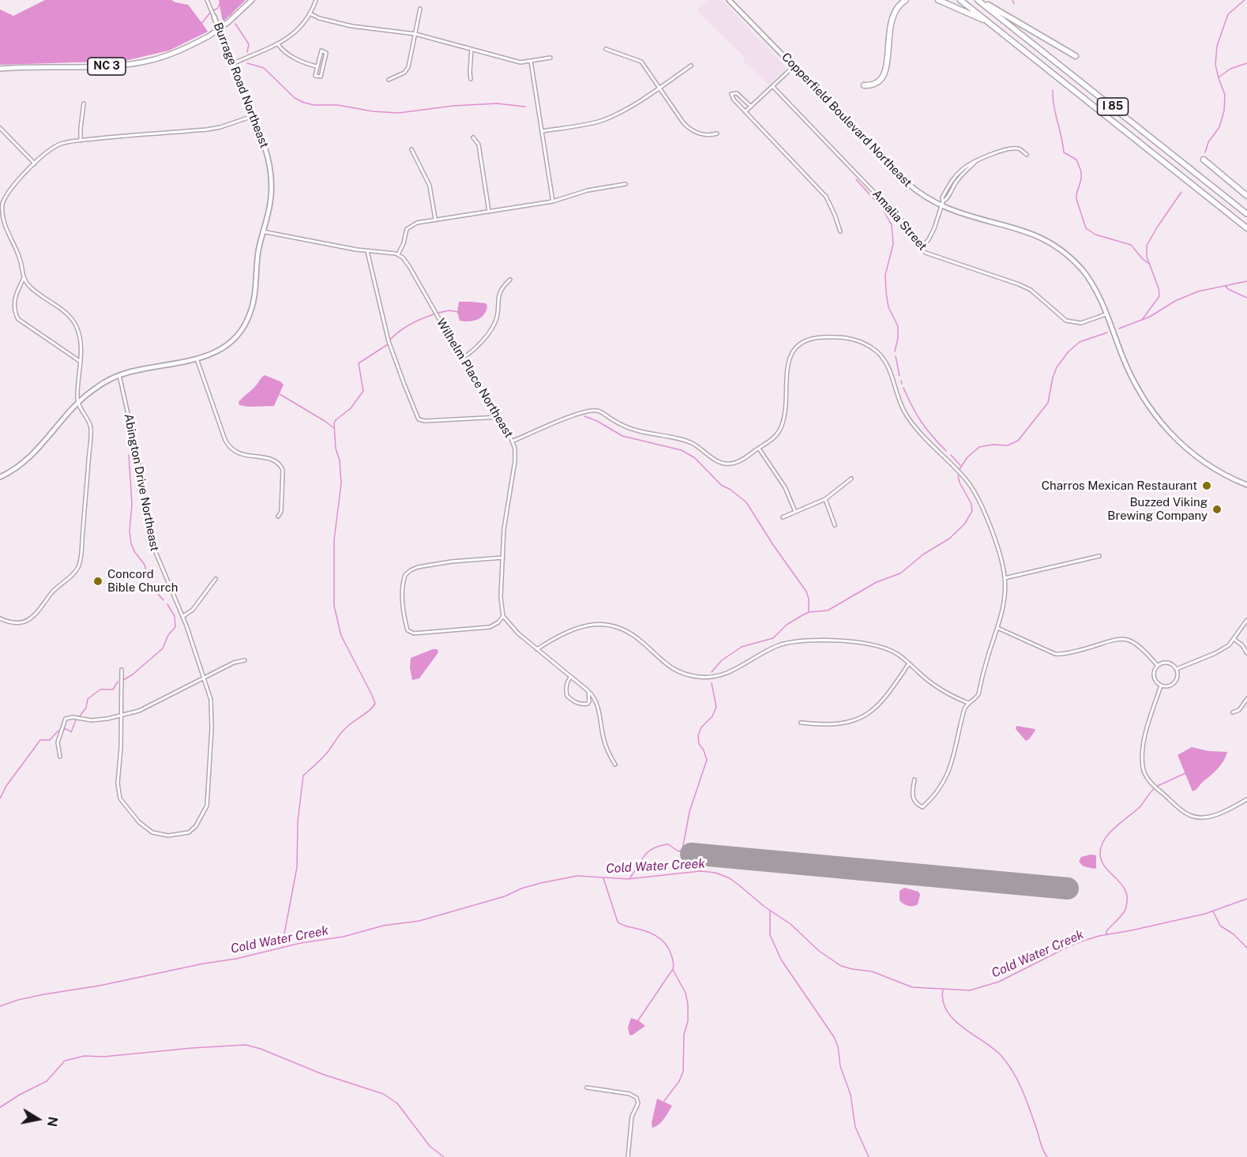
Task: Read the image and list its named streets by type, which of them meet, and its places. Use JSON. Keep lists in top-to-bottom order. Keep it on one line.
{"streets":{"highway":["I 85"],"main road":["NC 3","Burrage Road Northeast","Copperfield Boulevard Northeast"],"street":["Amalia Street","Wilhelm Place Northeast","Abington Drive Northeast"]},"crossings":[["Burrage Road Northeast","Abington Drive Northeast"],["Copperfield Boulevard Northeast","Amalia Street"]],"water":["Cold Water Creek"],"places":["Charros Mexican Restaurant","Buzzed Viking Brewing Company","Concord Bible Church"],"north":"right"}
